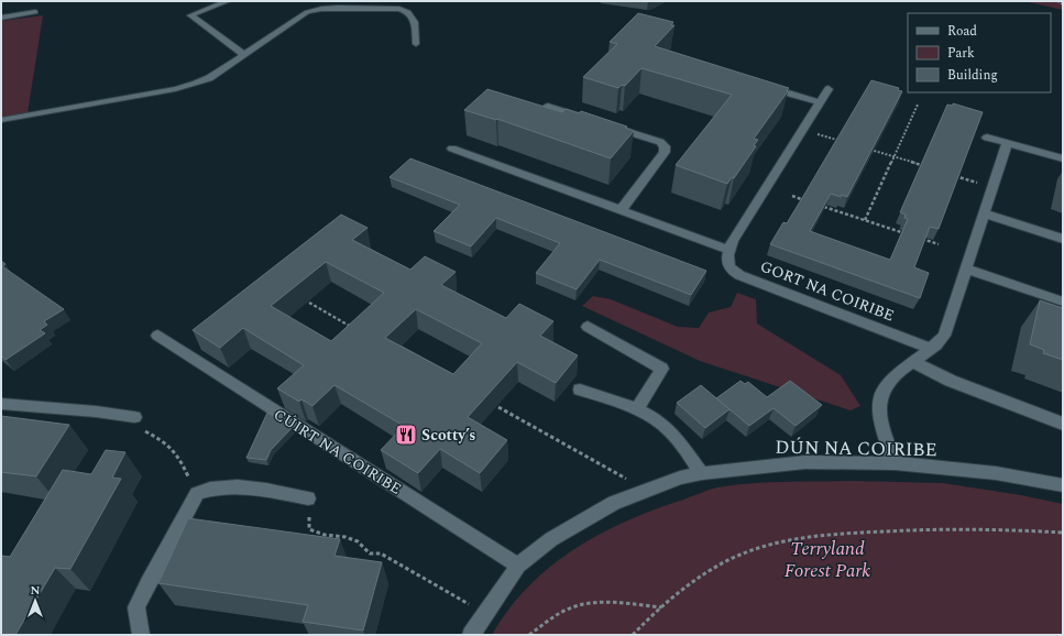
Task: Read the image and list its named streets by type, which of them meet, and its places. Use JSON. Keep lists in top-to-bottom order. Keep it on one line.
{"streets":{"street":["GORT NA COIRIBE","DÚN NA COIRIBE","CÚIRT NA COIRIBE"]},"crossings":[["DÚN NA COIRIBE","CÚIRT NA COIRIBE"]],"parks":["Terryland Forest Park"],"places":{"restaurant":["Scotty’s"]},"legend":["Road","Park","Building"],"north":"top"}
